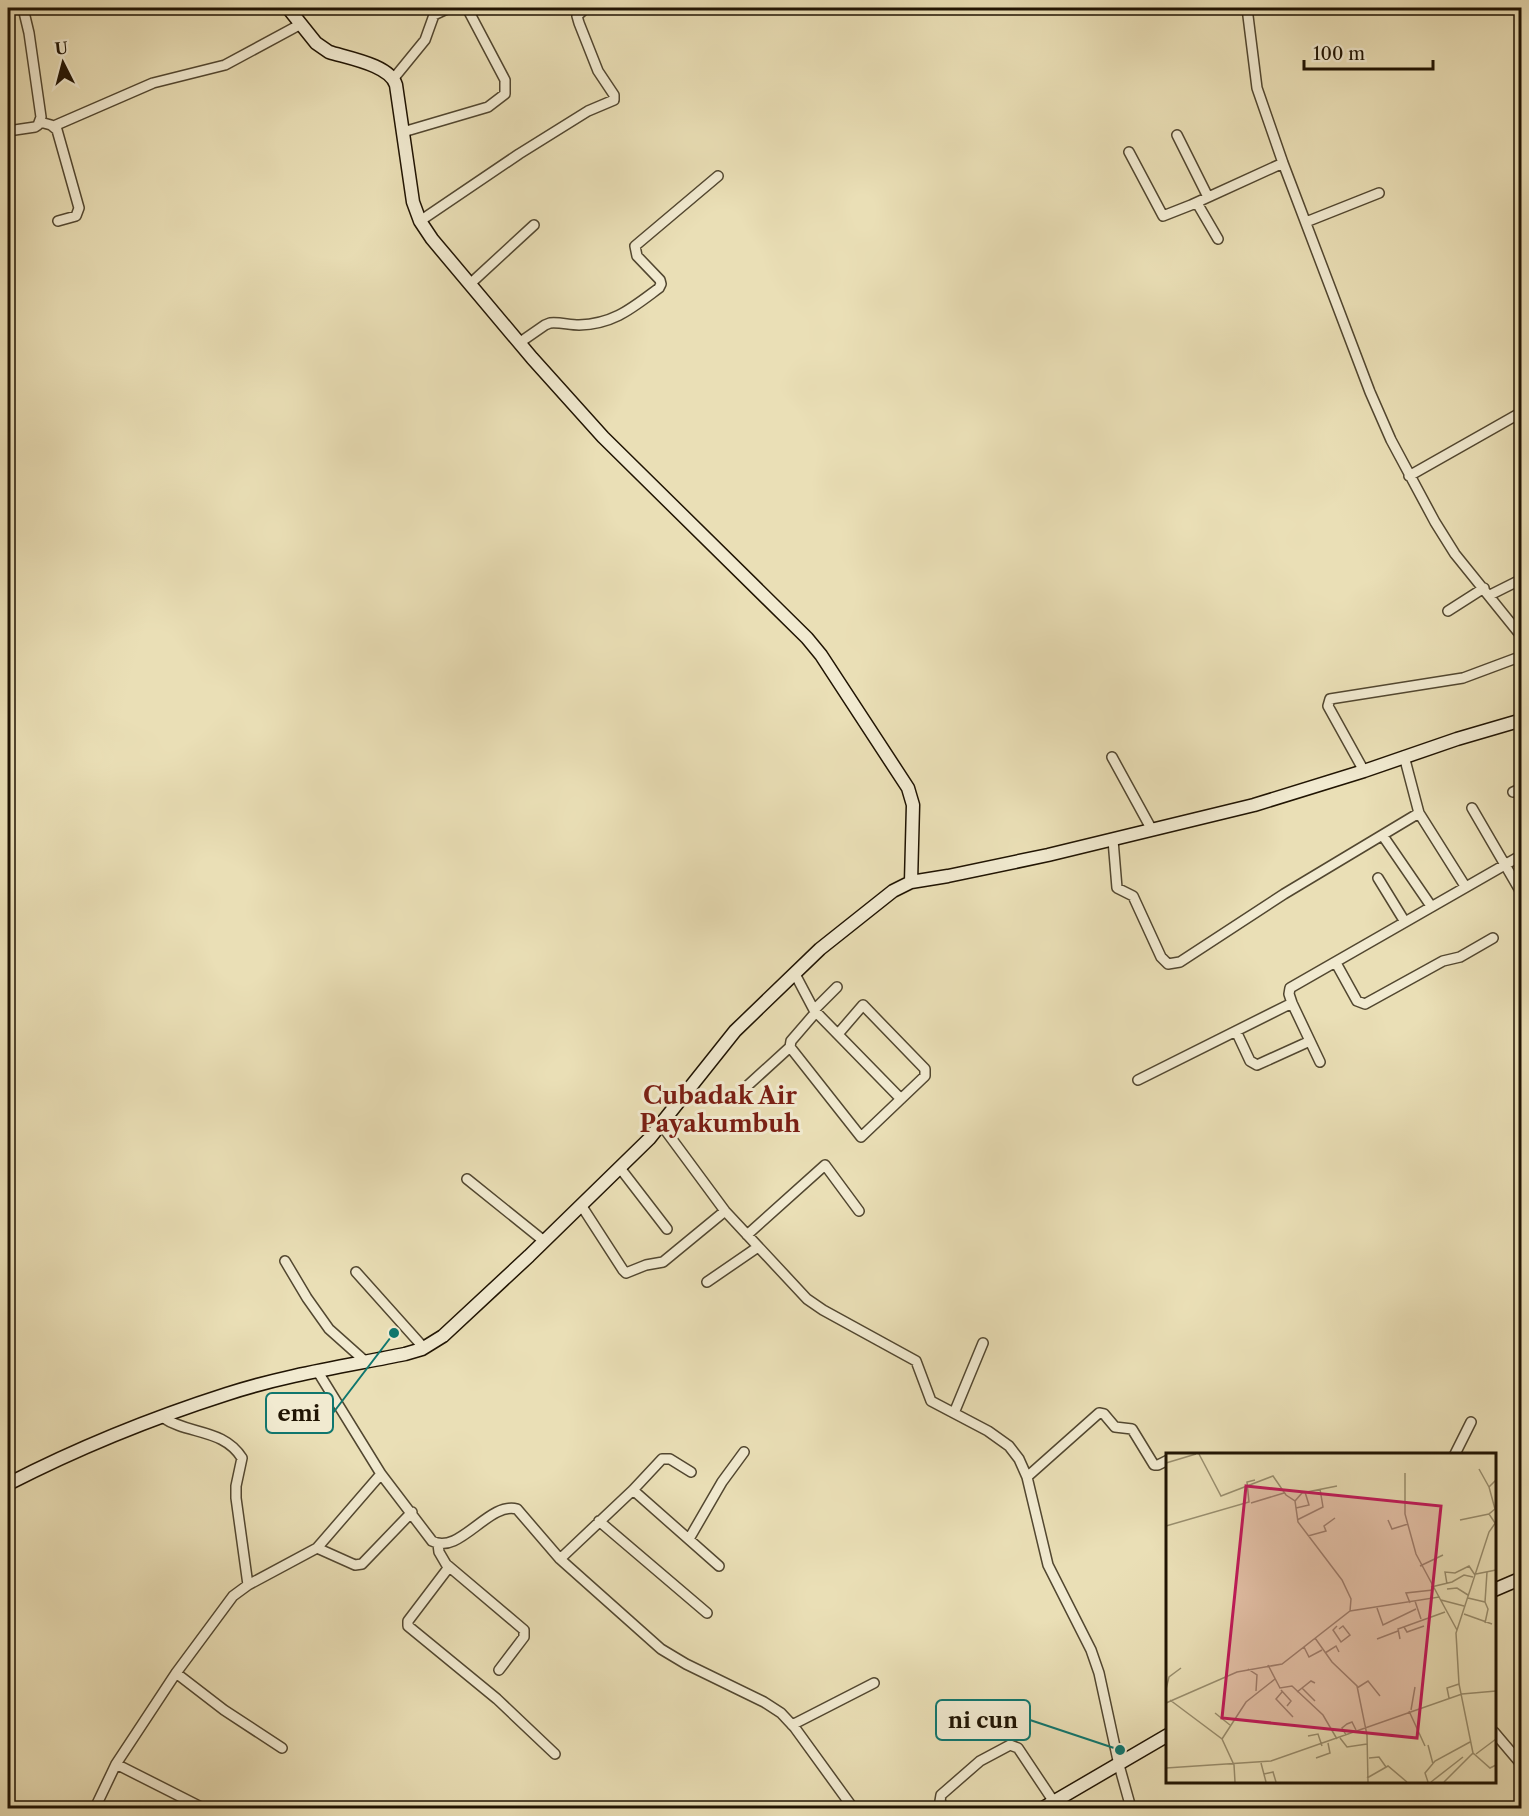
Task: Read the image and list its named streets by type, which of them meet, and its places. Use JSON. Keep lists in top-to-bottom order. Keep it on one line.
{"districts":["Cubadak Air Payakumbuh"],"places":["emi","ni cun"],"scale_bar":"100 m","north":"top"}
